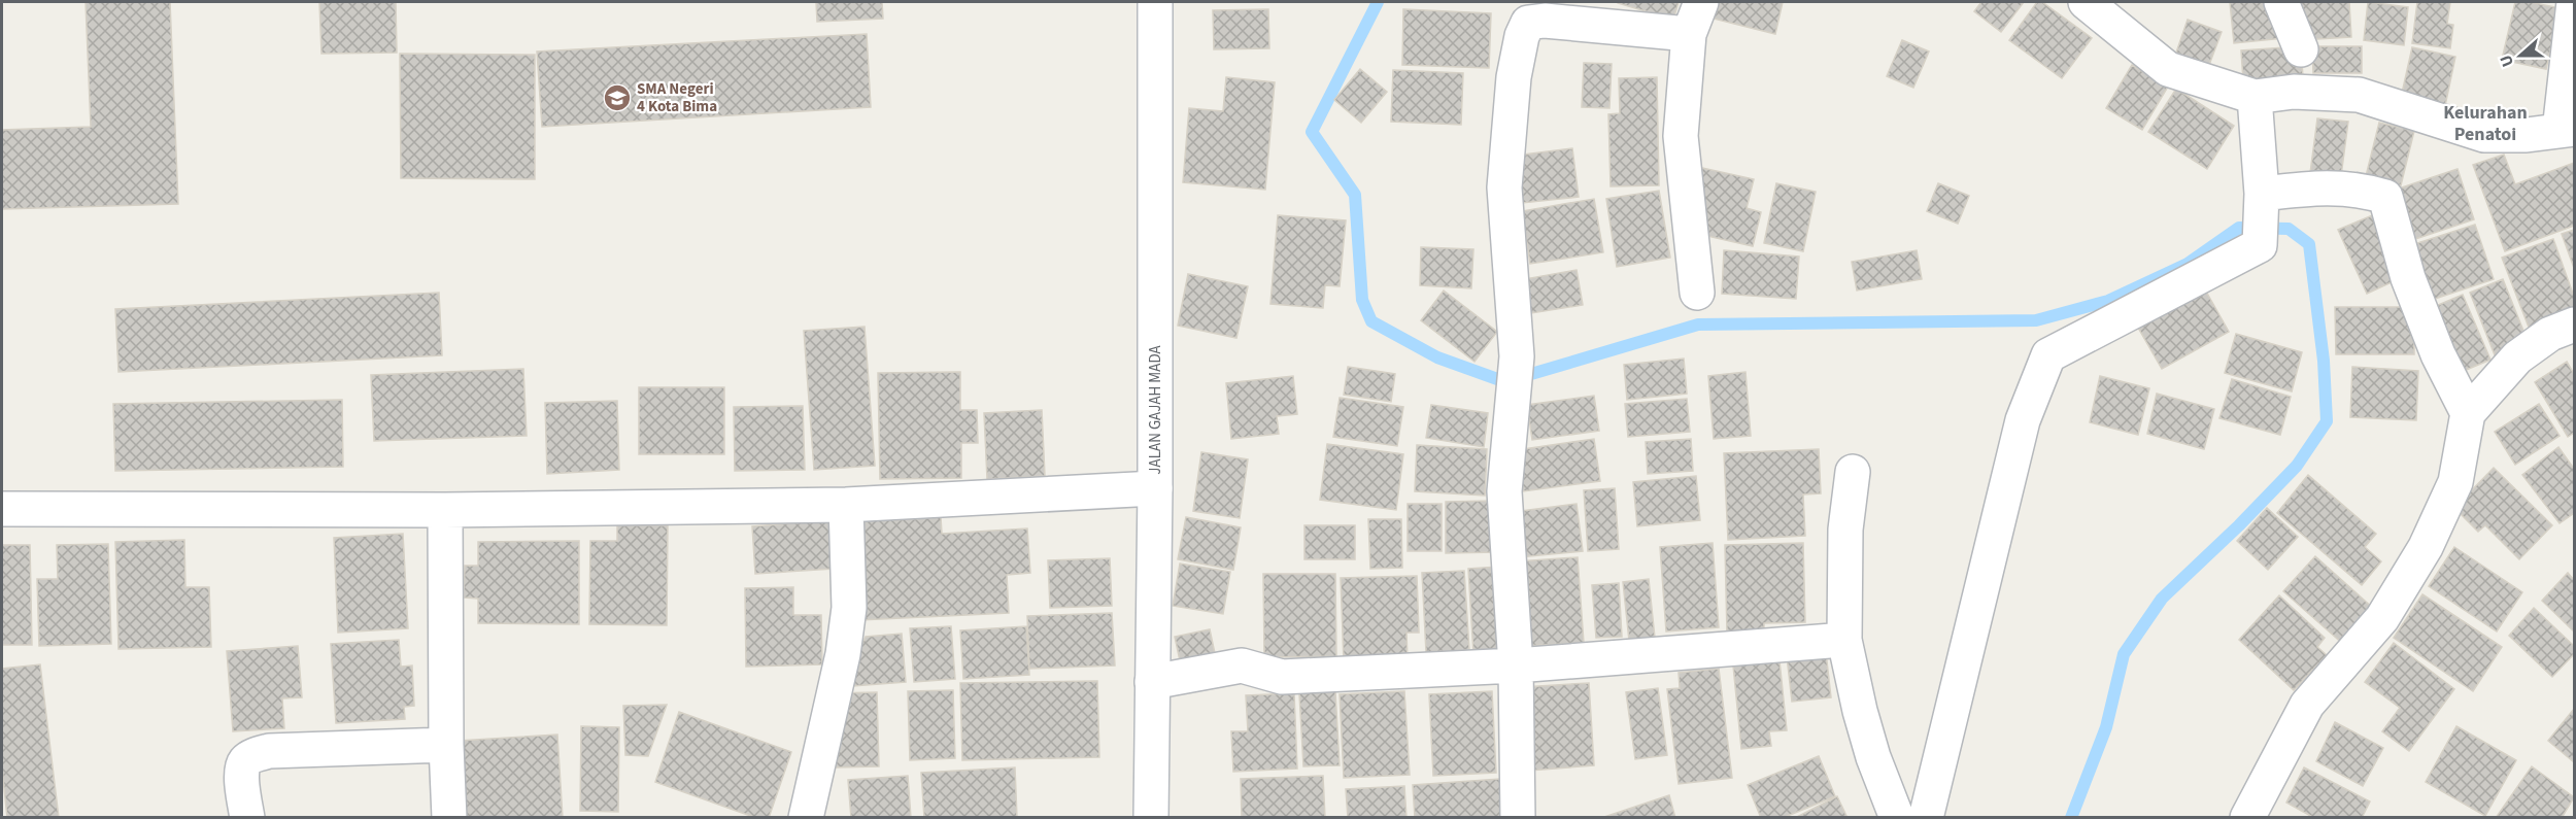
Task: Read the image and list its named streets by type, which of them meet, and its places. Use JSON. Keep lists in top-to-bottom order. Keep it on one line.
{"streets":{"street":["JALAN GAJAH MADA"]},"districts":["Kelurahan Penatoi"],"places":{"school or university":["SMA Negeri 4 Kota Bima"]},"north":"left"}
